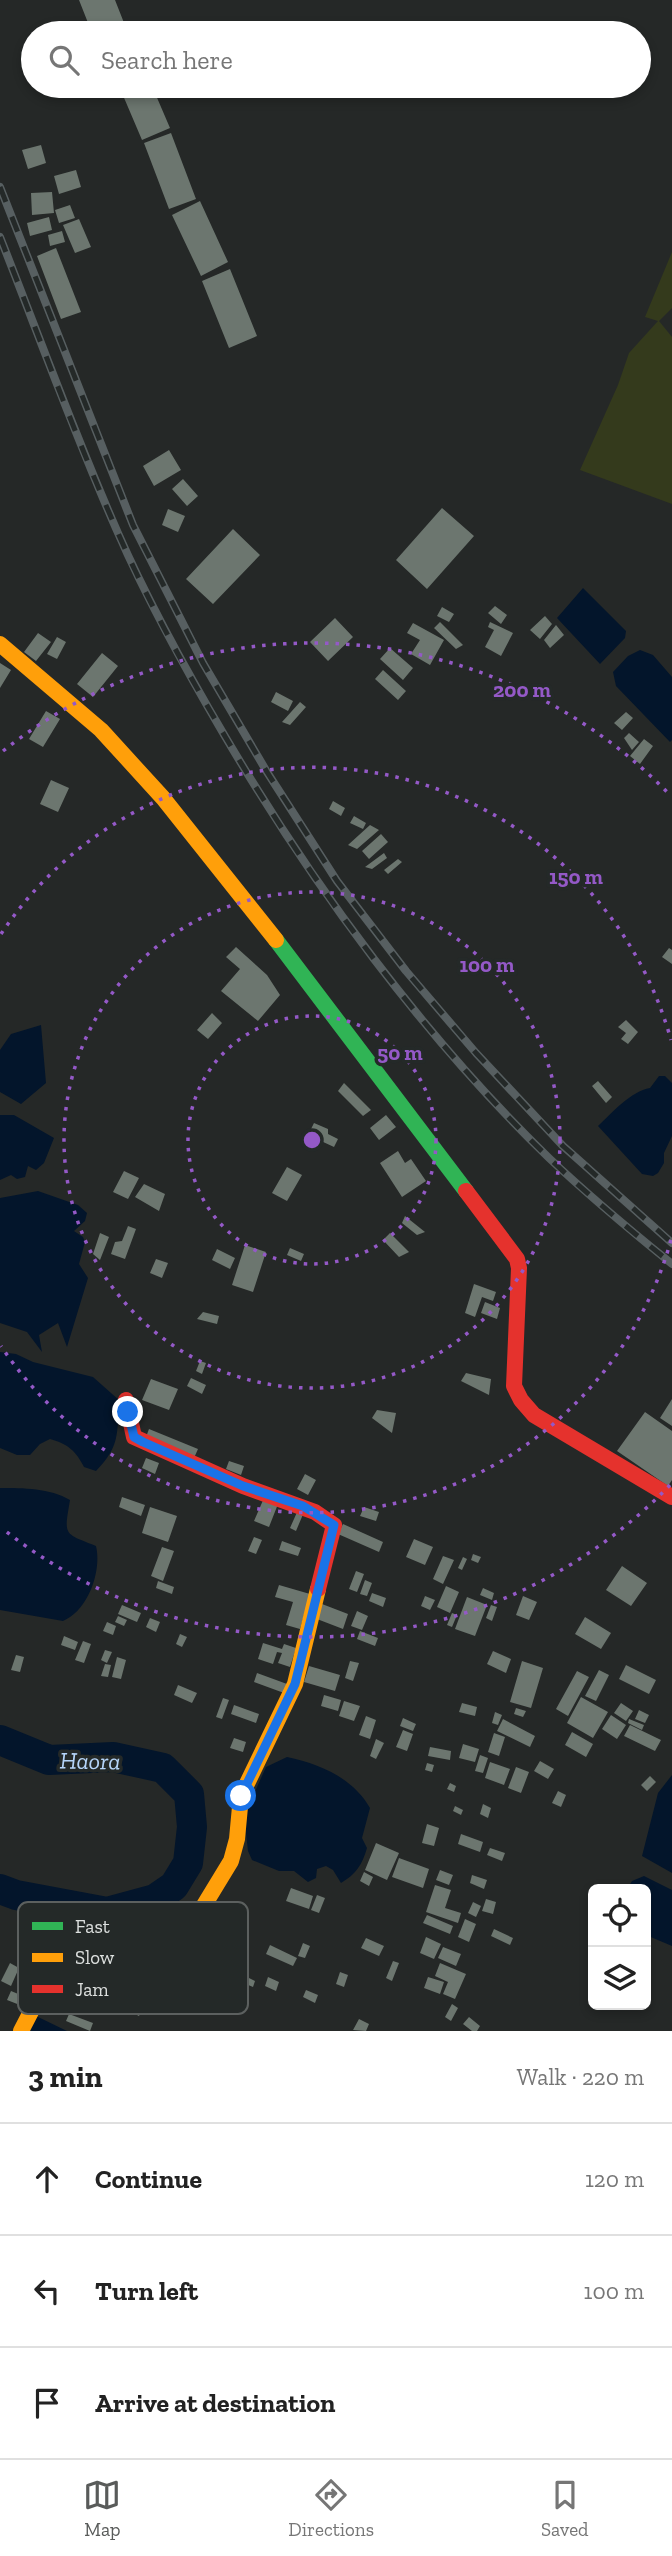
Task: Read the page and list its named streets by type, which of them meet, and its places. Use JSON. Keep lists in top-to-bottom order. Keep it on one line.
{"water":["Haora"],"legend":["Fast","Slow","Jam"],"page":{"search":"Search here","heading":["3 min","Walk · 220 m"],"list":[["Continue","120 m"],["Turn left","100 m"],"Arrive at destination"],"nav":["Map","Directions","Saved"]},"rings":["200 m","150 m","100 m","50 m"]}
